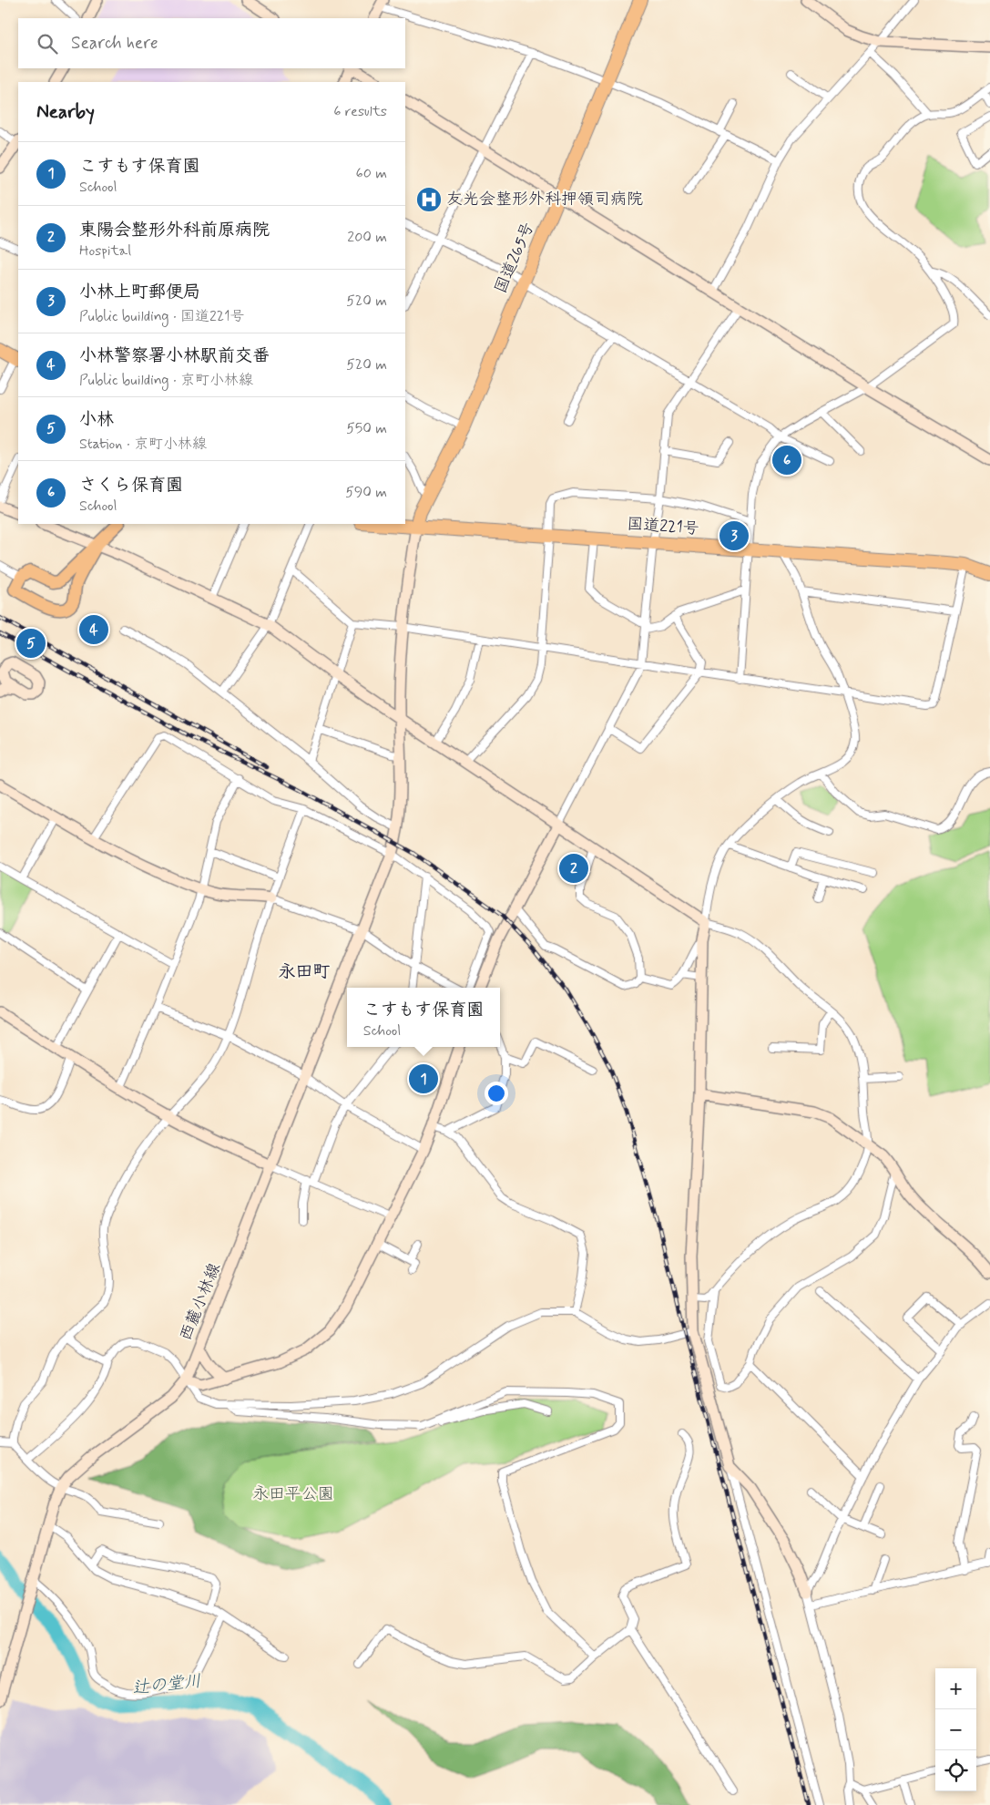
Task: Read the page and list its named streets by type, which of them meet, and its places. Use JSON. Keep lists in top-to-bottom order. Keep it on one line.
{"streets":{"highway":["国道265号","国道221号"],"street":["西麓小林線"]},"crossings":[["国道265号","国道221号"],["国道265号","西麓小林線"],["国道221号","西麓小林線"]],"districts":["永田町"],"water":["辻の堂川"],"parks":["永田平公園"],"places":{"hospital":["友光会整形外科押領司病院"]},"page":{"search":"Search here","heading":["Nearby","6 results"],"list":[{"mark":"1","name":"こすもす保育園","note":"School","value":"60 m"},{"mark":"2","name":"東陽会整形外科前原病院","note":"Hospital","value":"200 m"},{"mark":"3","name":"小林上町郵便局","note":"Public building · 国道221号","value":"520 m"},{"mark":"4","name":"小林警察署小林駅前交番","note":"Public building · 京町小林線","value":"520 m"},{"mark":"5","name":"小林","note":"Station · 京町小林線","value":"550 m"},{"mark":"6","name":"さくら保育園","note":"School","value":"590 m"}],"pins":["6","3","4","5","2","1"],"popup":["こすもす保育園","School"],"map_buttons":["+","−"]}}
